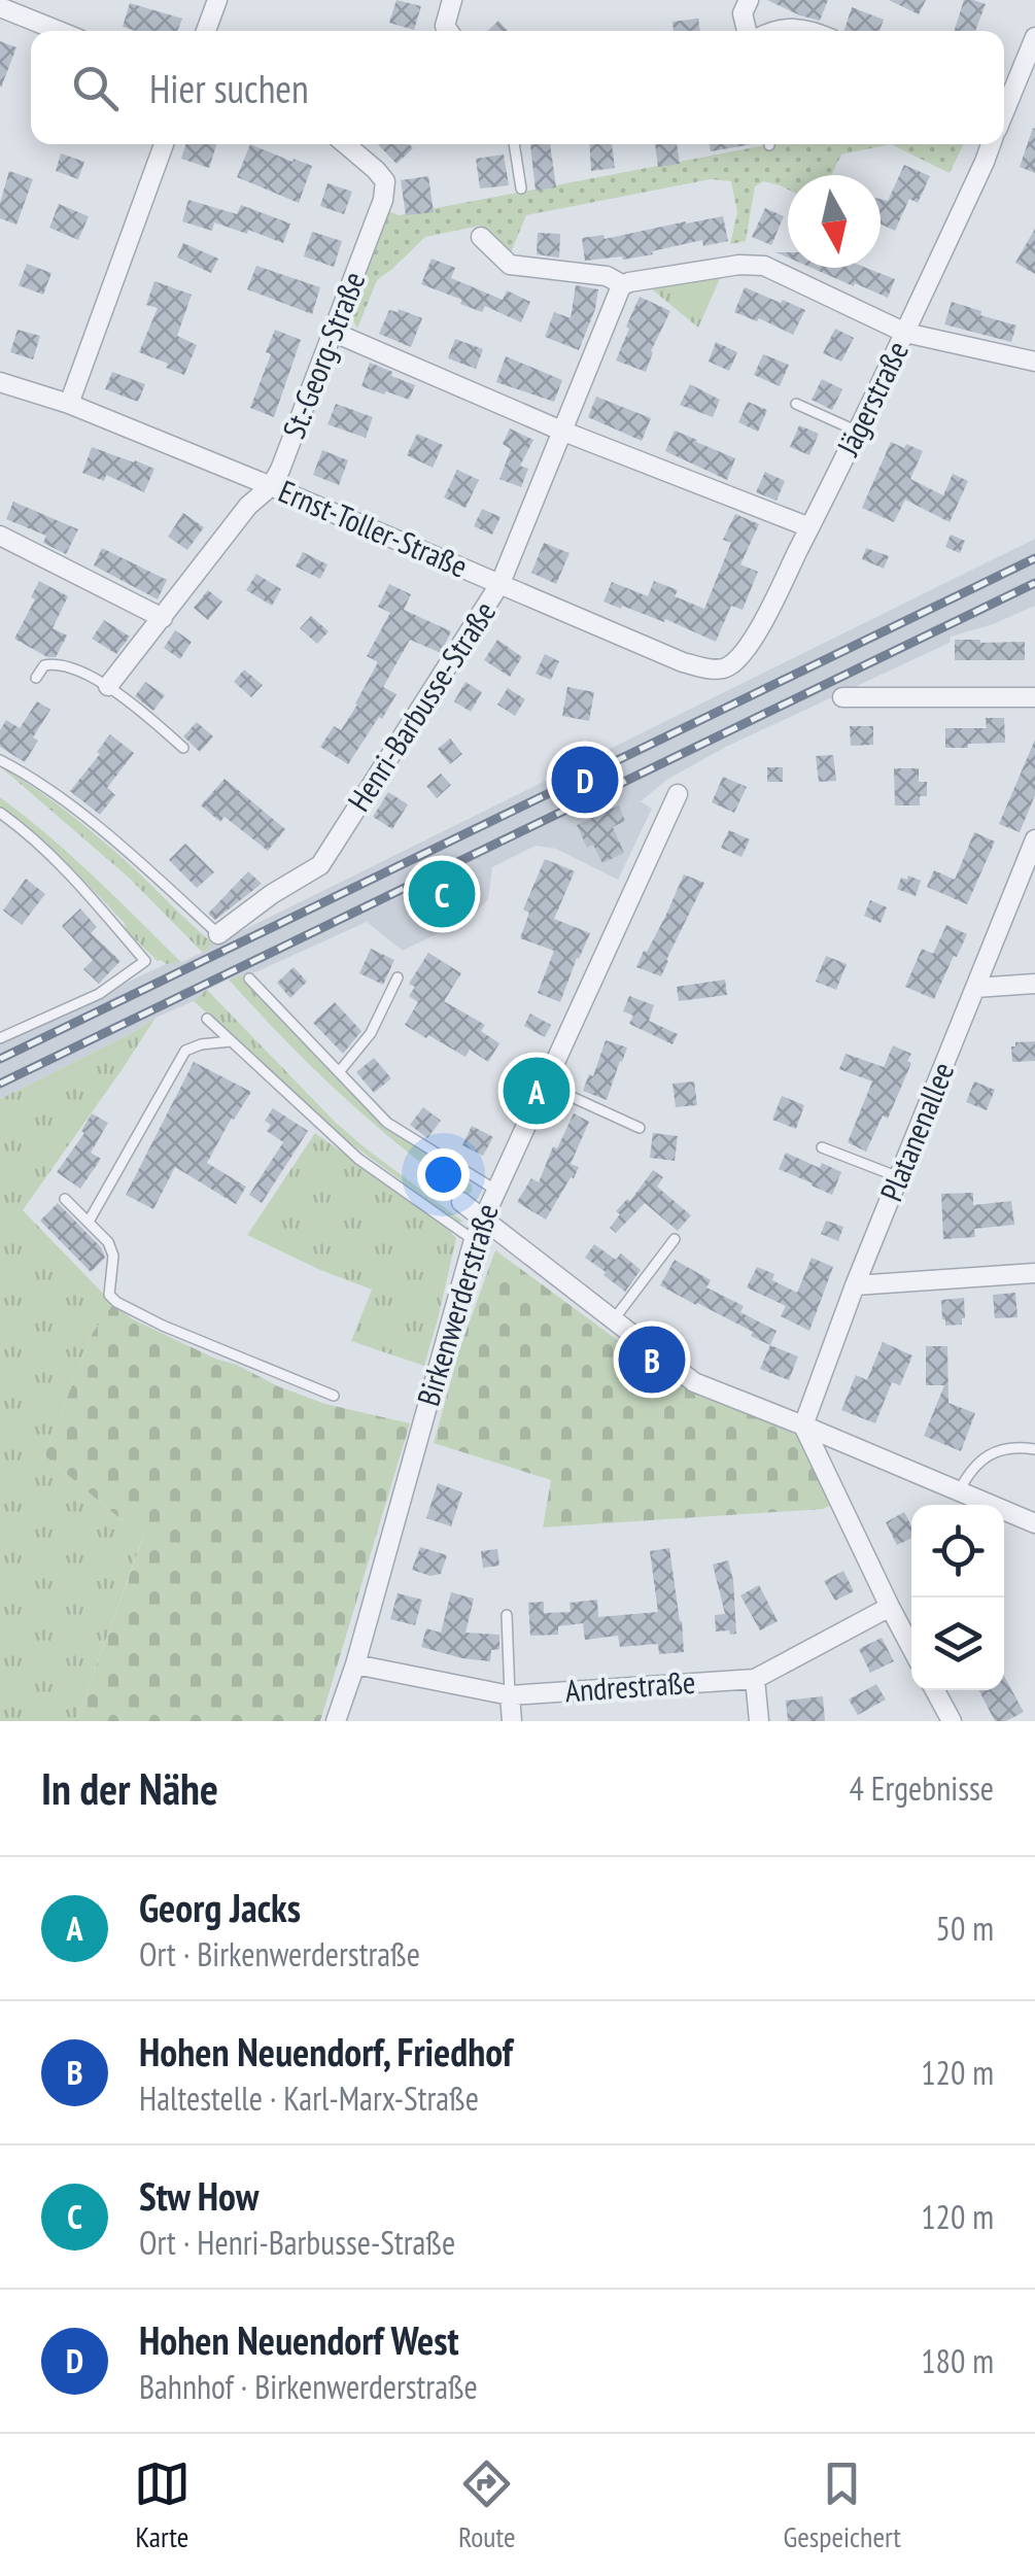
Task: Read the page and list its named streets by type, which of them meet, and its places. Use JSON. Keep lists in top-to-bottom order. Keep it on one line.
{"streets":{"street":["St.-Georg-Straße","Jägerstraße","Ernst-Toller-Straße","Henri-Barbusse-Straße","Platanenallee","Birkenwerderstraße","Andrestraße"]},"crossings":[["St.-Georg-Straße","Ernst-Toller-Straße"],["Jägerstraße","Ernst-Toller-Straße"],["Ernst-Toller-Straße","Henri-Barbusse-Straße"],["Birkenwerderstraße","Andrestraße"]],"north":"bottom","page":{"search":"Hier suchen","pins":["D","C","A","B"],"heading":["In der Nähe","4 Ergebnisse"],"list":[{"mark":"A","name":"Georg Jacks","note":"Ort · Birkenwerderstraße","value":"50 m"},{"mark":"B","name":"Hohen Neuendorf, Friedhof","note":"Haltestelle · Karl-Marx-Straße","value":"120 m"},{"mark":"C","name":"Stw How","note":"Ort · Henri-Barbusse-Straße","value":"120 m"},{"mark":"D","name":"Hohen Neuendorf West","note":"Bahnhof · Birkenwerderstraße","value":"180 m"}],"nav":["Karte","Route","Gespeichert"]}}
